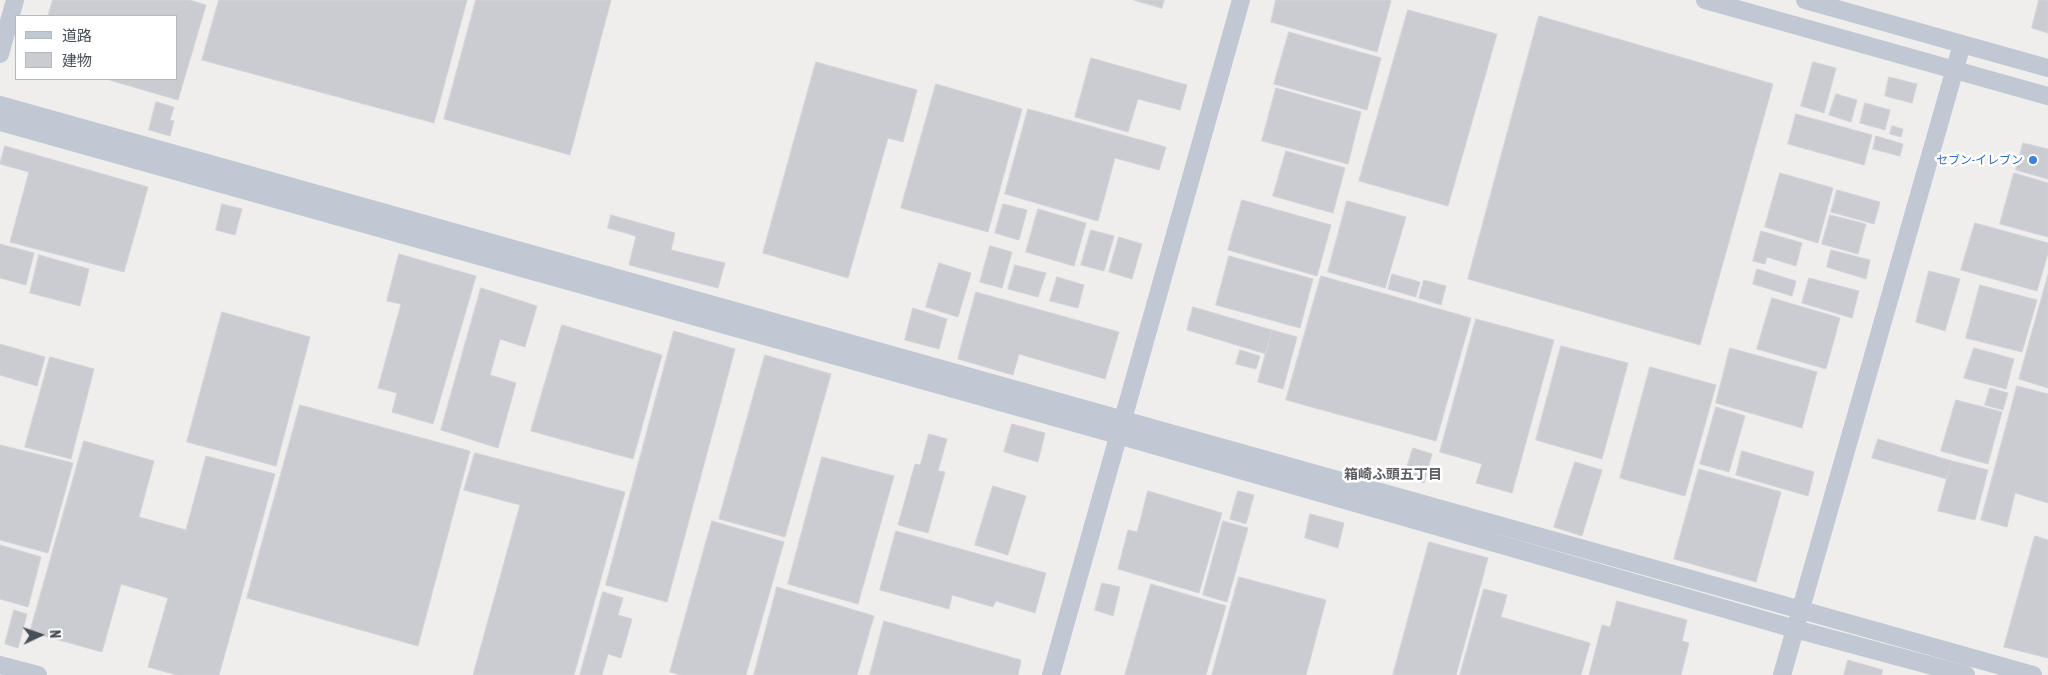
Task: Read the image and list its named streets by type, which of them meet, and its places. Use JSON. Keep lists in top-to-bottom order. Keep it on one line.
{"districts":["箱崎ふ頭五丁目"],"places":["セブン-イレブン"],"legend":["道路","建物"],"north":"right"}
